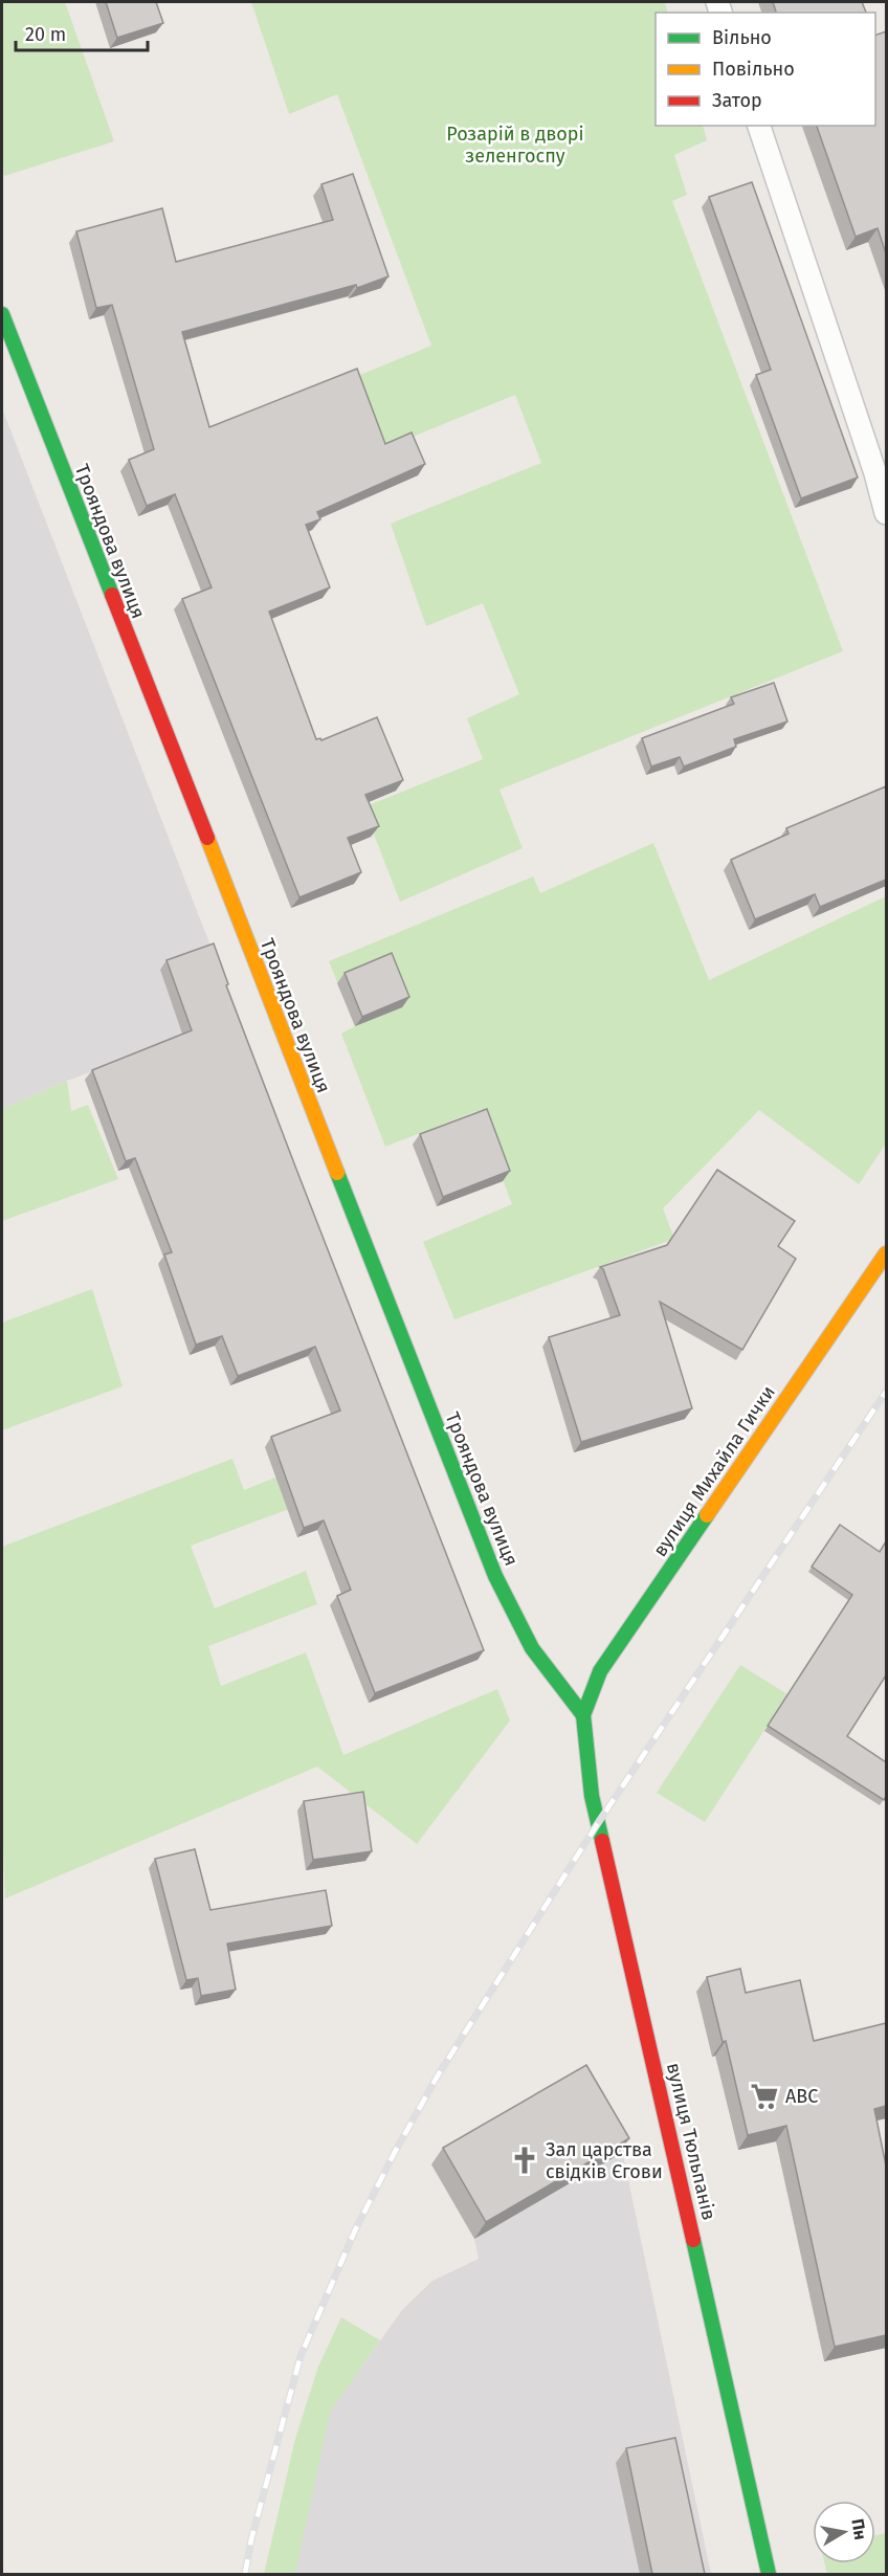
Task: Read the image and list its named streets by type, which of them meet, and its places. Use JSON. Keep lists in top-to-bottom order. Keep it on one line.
{"streets":{"street":["Трояндова вулиця","вулиця Михайла Гички","вулиця Тюльпанів"]},"crossings":[["Трояндова вулиця","вулиця Михайла Гички"],["Трояндова вулиця","вулиця Тюльпанів"],["вулиця Михайла Гички","вулиця Тюльпанів"]],"parks":["Розарій в дворі зеленгоспу"],"places":{"supermarket":["ABC"],"church":["Зал царства свідків Єгови"]},"legend":["Вільно","Повільно","Затор"],"scale_bar":"20 m","north":"right"}
